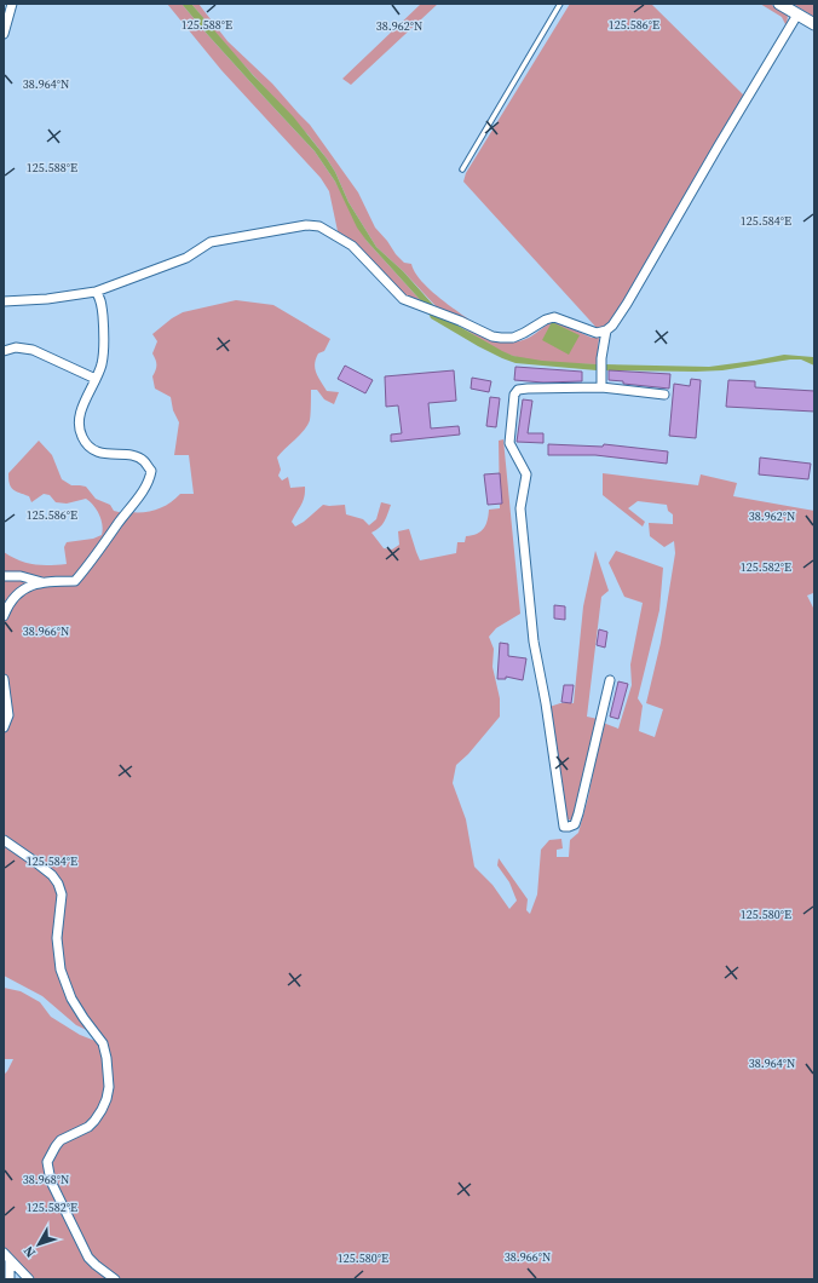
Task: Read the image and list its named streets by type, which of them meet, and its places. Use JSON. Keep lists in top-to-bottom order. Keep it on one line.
{"north":"bottom left","coordinates":["125.588°E","125.586°E","38.962°N","38.964°N","125.584°E","125.582°E","38.966°N","125.580°E","38.968°N"]}
